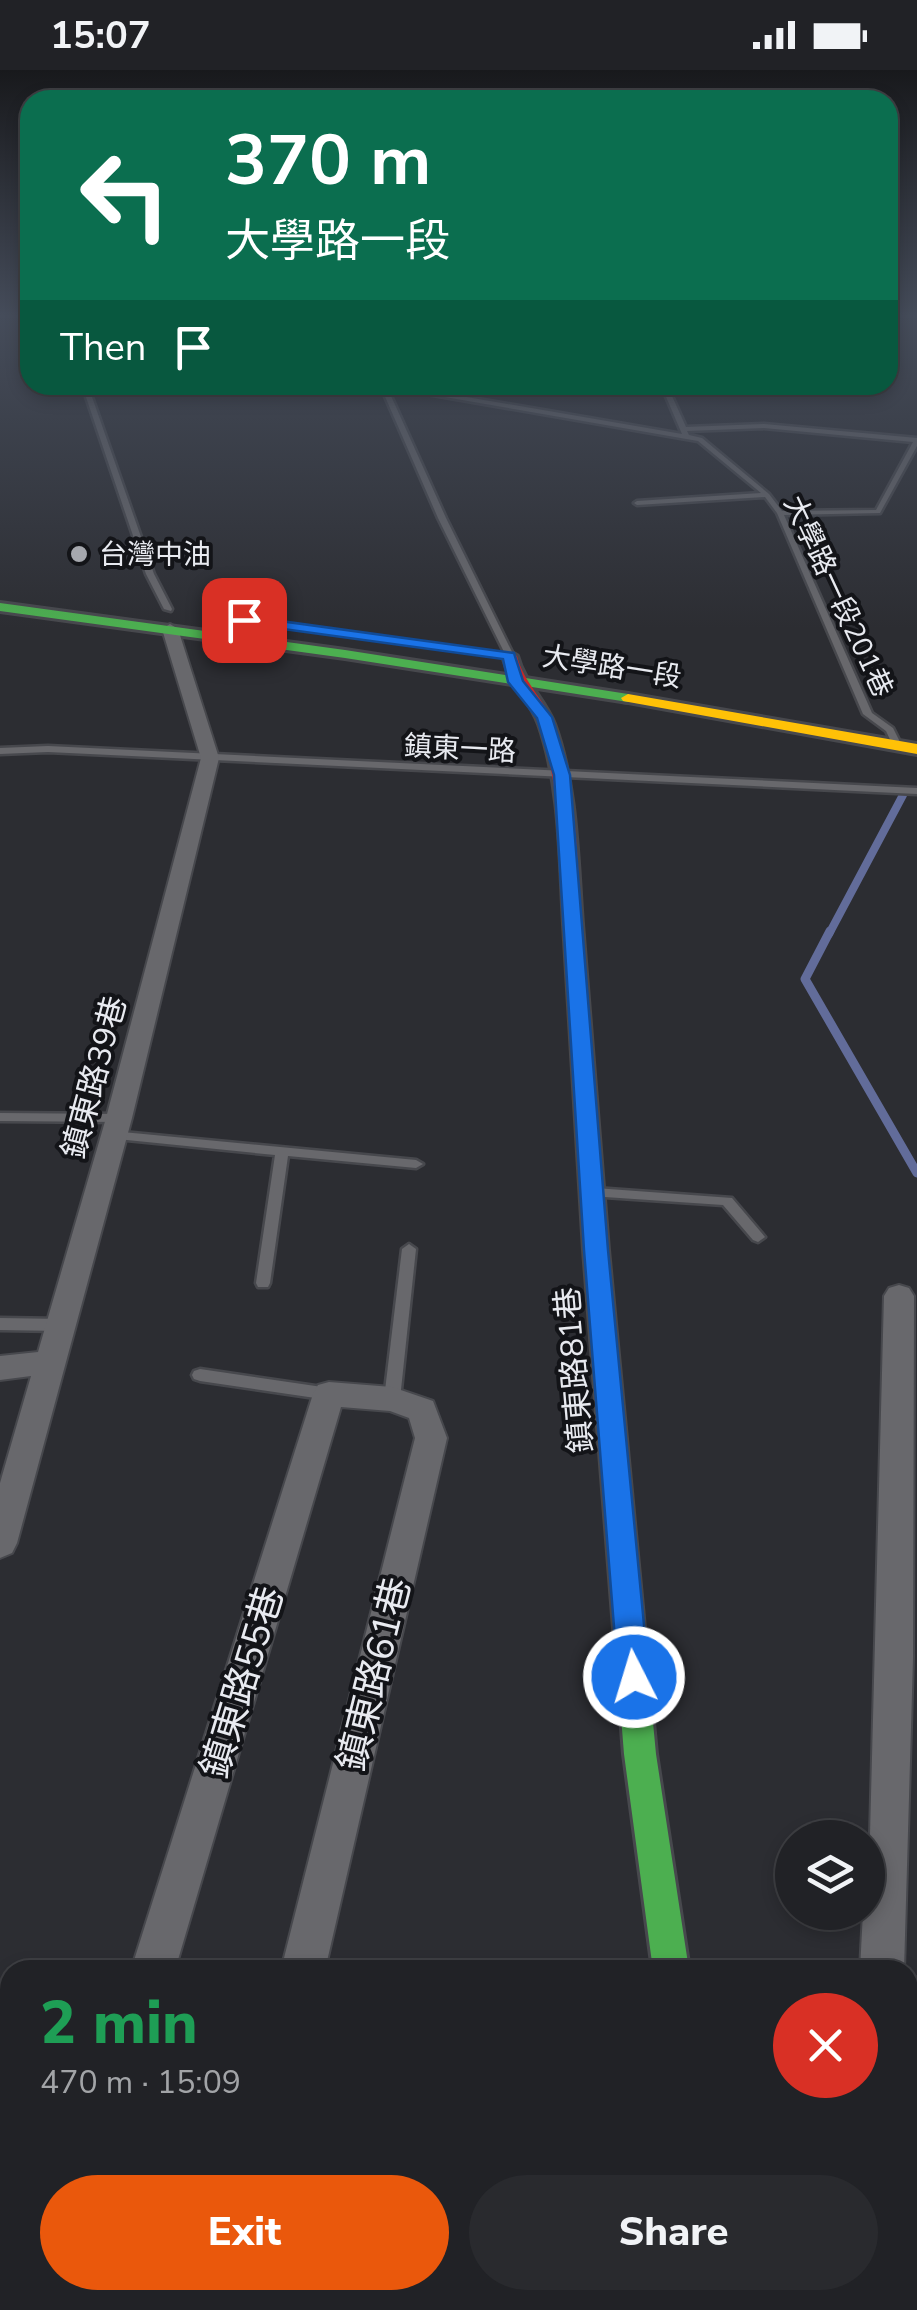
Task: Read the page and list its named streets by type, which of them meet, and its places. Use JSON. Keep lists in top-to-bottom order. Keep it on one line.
{"streets":{"main road":["大學路一段","鎮東路81巷"],"street":["鎮東路39巷","鎮東路61巷","鎮東路55巷"],"lane":["大學路一段201巷","鎮東一路"]},"crossings":[["大學路一段201巷","大學路一段"],["大學路一段","鎮東路81巷"],["鎮東一路","鎮東路39巷"],["鎮東一路","鎮東路81巷"]],"places":["台灣中油"],"page":{"status":"15:07","turn":["370 m","大學路一段"],"then":"Then","heading":["2 min","470 m · 15:09"],"buttons":["Exit","Share"]}}
